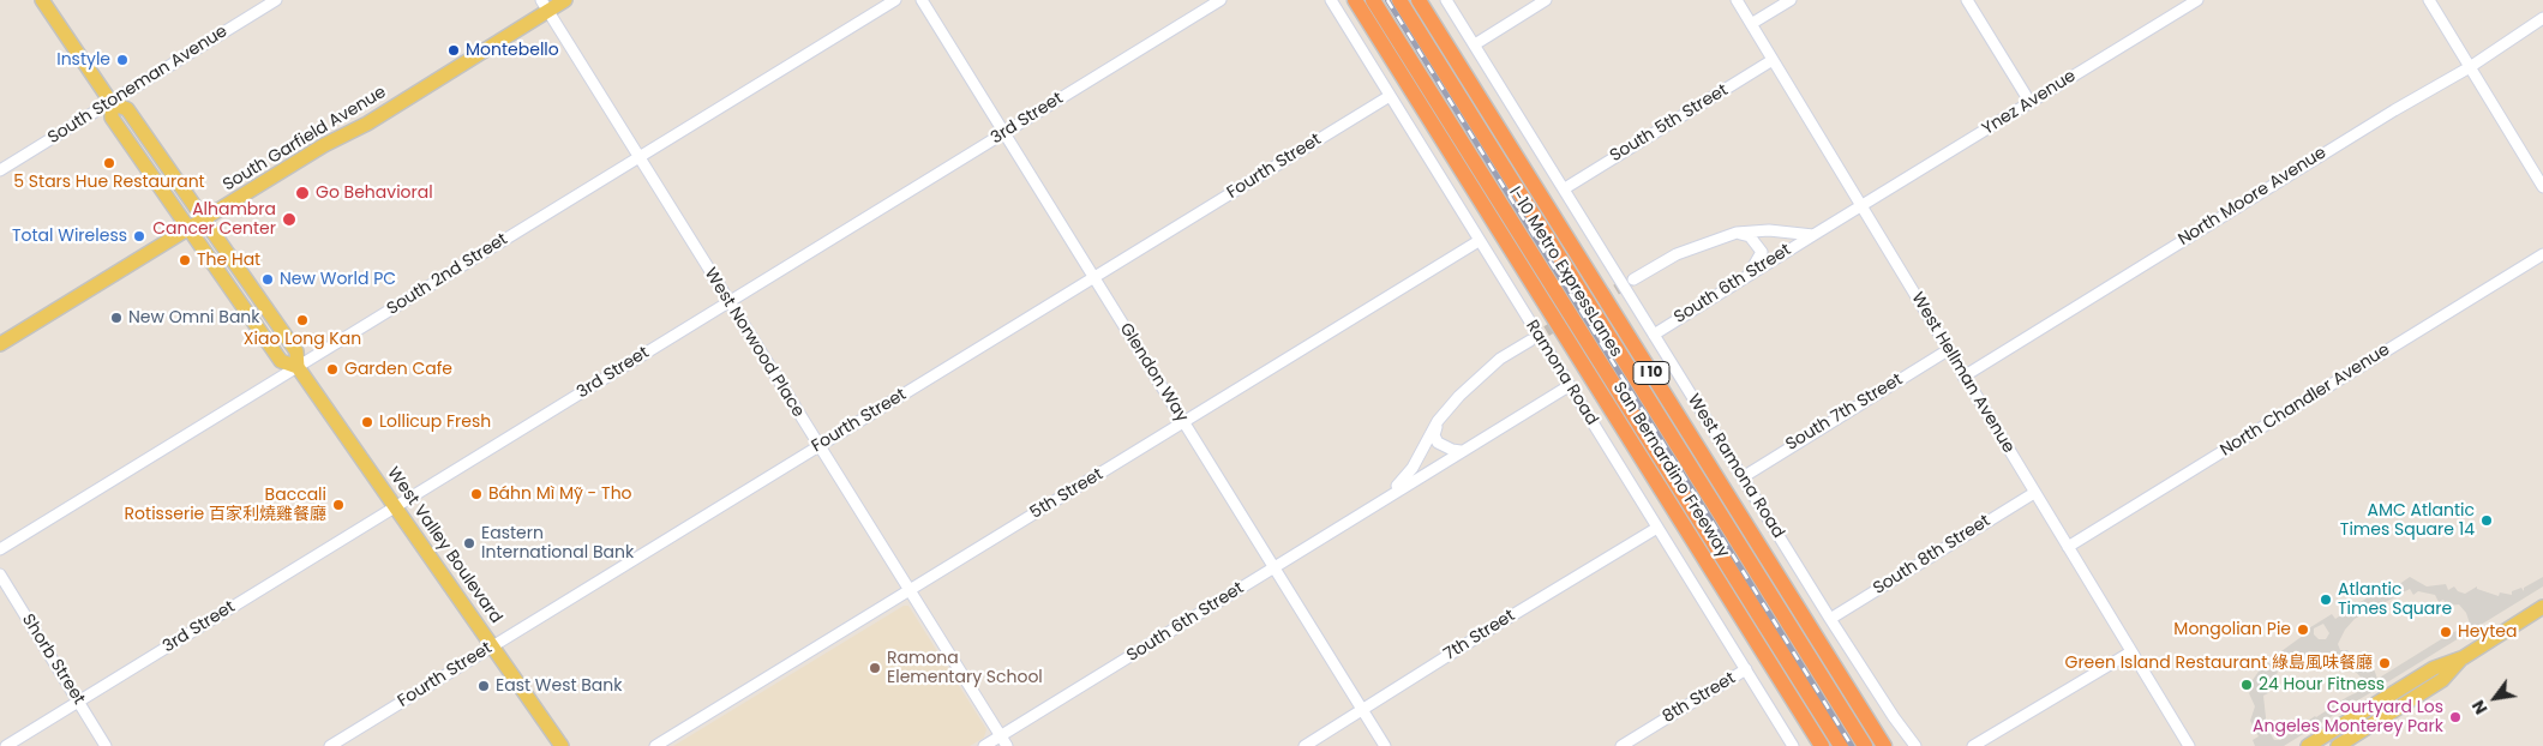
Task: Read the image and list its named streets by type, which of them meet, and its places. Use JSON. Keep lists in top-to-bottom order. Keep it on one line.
{"streets":{"highway":["I-10 Metro ExpressLanes","I 10","San Bernardino Freeway"],"main road":["South Garfield Avenue","West Valley Boulevard"],"street":["South Stoneman Avenue","Ynez Avenue","3rd Street","South 5th Street","Fourth Street","North Moore Avenue","South 2nd Street","South 6th Street","West Norwood Place","Glendon Way","Ramona Road","West Hellman Avenue","North Chandler Avenue","South 7th Street","West Ramona Road","5th Street","South 8th Street","7th Street","Shorb Street","8th Street"]},"crossings":[["South Stoneman Avenue","West Valley Boulevard"],["Ynez Avenue","South 6th Street"],["Ynez Avenue","West Hellman Avenue"],["3rd Street","West Norwood Place"],["3rd Street","Glendon Way"],["3rd Street","West Valley Boulevard"],["3rd Street","Shorb Street"],["South 5th Street","West Hellman Avenue"],["South 5th Street","West Ramona Road"],["South Garfield Avenue","West Norwood Place"],["South Garfield Avenue","West Valley Boulevard"],["Fourth Street","West Norwood Place"],["Fourth Street","Glendon Way"],["Fourth Street","Ramona Road"],["Fourth Street","West Valley Boulevard"],["North Moore Avenue","West Hellman Avenue"],["South 2nd Street","West Norwood Place"],["South 2nd Street","West Valley Boulevard"],["South 6th Street","West Norwood Place"],["South 6th Street","Glendon Way"],["South 6th Street","Ramona Road"],["South 6th Street","West Hellman Avenue"],["South 6th Street","West Ramona Road"],["West Norwood Place","5th Street"],["Glendon Way","5th Street"],["Glendon Way","7th Street"],["Ramona Road","5th Street"],["Ramona Road","7th Street"],["Ramona Road","8th Street"],["West Hellman Avenue","North Chandler Avenue"],["West Hellman Avenue","South 7th Street"],["West Hellman Avenue","South 8th Street"],["South 7th Street","West Ramona Road"],["West Ramona Road","South 8th Street"]],"places":["Montebello","Instyle","5 Stars Hue Restaurant","Go Behavioral","Alhambra Cancer Center","Total Wireless","The Hat","New World PC","New Omni Bank","Xiao Long Kan","Garden Cafe","Lollicup Fresh","Báhn Mì Mỹ - Tho","Baccali Rotisserie 百家利燒雞餐廳","AMC Atlantic Times Square 14","Eastern International Bank","Atlantic Times Square","Mongolian Pie","Heytea","Green Island Restaurant 綠島風味餐廳","Ramona Elementary School","24 Hour Fitness","East West Bank","Courtyard Los Angeles Monterey Park"],"north":"bottom left"}
